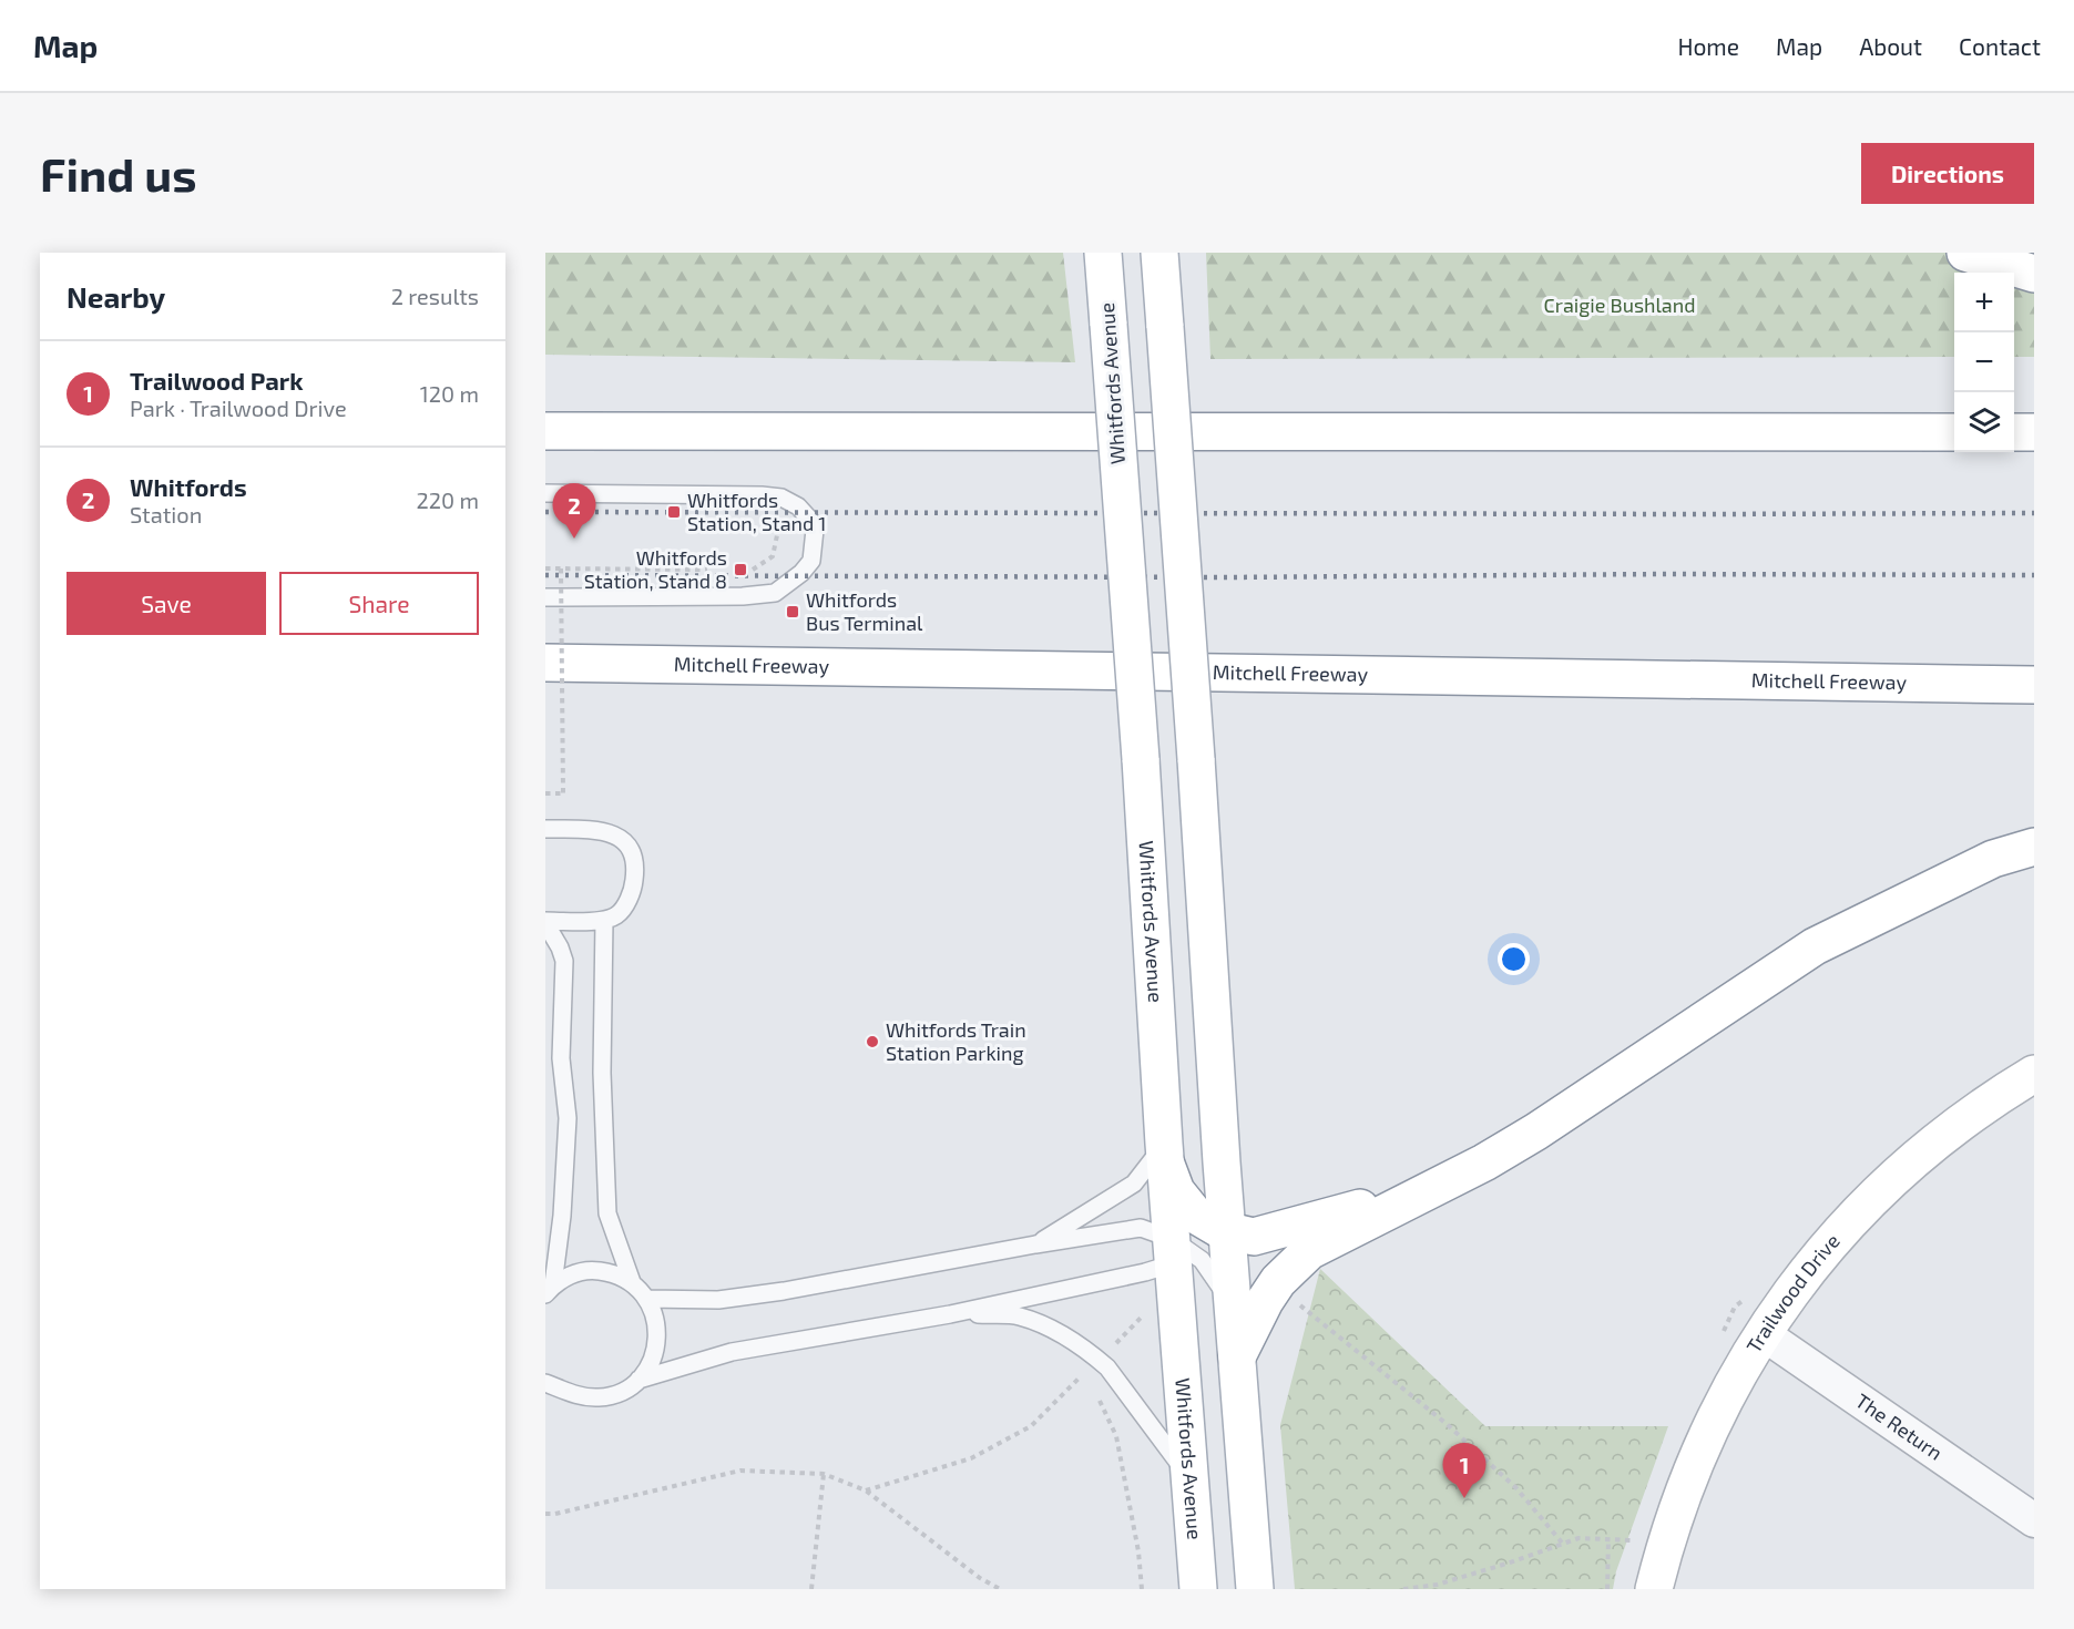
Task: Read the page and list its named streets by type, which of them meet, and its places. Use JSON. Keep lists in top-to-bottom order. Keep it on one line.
{"streets":{"main road":["Whitfords Avenue","Mitchell Freeway","Trailwood Drive"],"street":["The Return"]},"crossings":[["Trailwood Drive","The Return"]],"parks":["Craigie Bushland"],"places":{"transit":["Whitfords Station, Stand 1","Whitfords Station, Stand 8","Whitfords Bus Terminal"],"other":["Whitfords Train Station Parking"]},"page":{"header":"Map","nav":["Home","Map","About","Contact"],"buttons":["Directions",["Save","Share"]],"title":"Find us","heading":["Nearby","2 results"],"map_buttons":["+","−"],"list":[{"mark":"1","name":"Trailwood Park","note":"Park · Trailwood Drive","value":"120 m"},{"mark":"2","name":"Whitfords","note":"Station","value":"220 m"}],"pins":["2","1"]}}
